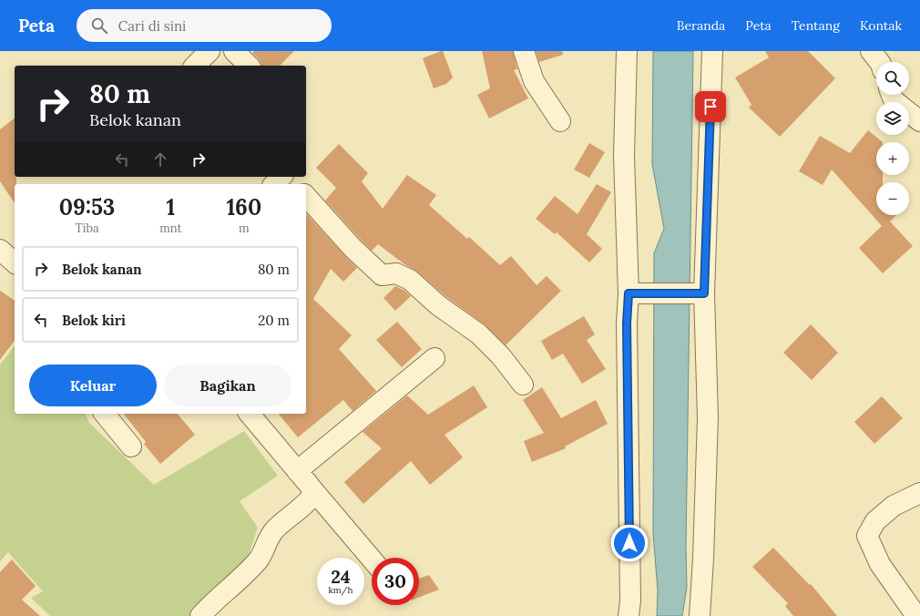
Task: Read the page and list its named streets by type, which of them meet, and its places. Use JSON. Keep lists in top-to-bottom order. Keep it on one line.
{"page":{"header":"Peta","search":"Cari di sini","nav":["Beranda","Peta","Tentang","Kontak"],"map_buttons":["+","−"],"turn":["80 m","Belok kanan"],"eta":["09:53","Tiba","1","mnt","160","m"],"list":[{"name":"Belok kanan","value":"80 m"},{"name":"Belok kiri","value":"20 m"}],"buttons":["Keluar","Bagikan"],"speed":"24 km/h","limit":"30"}}
